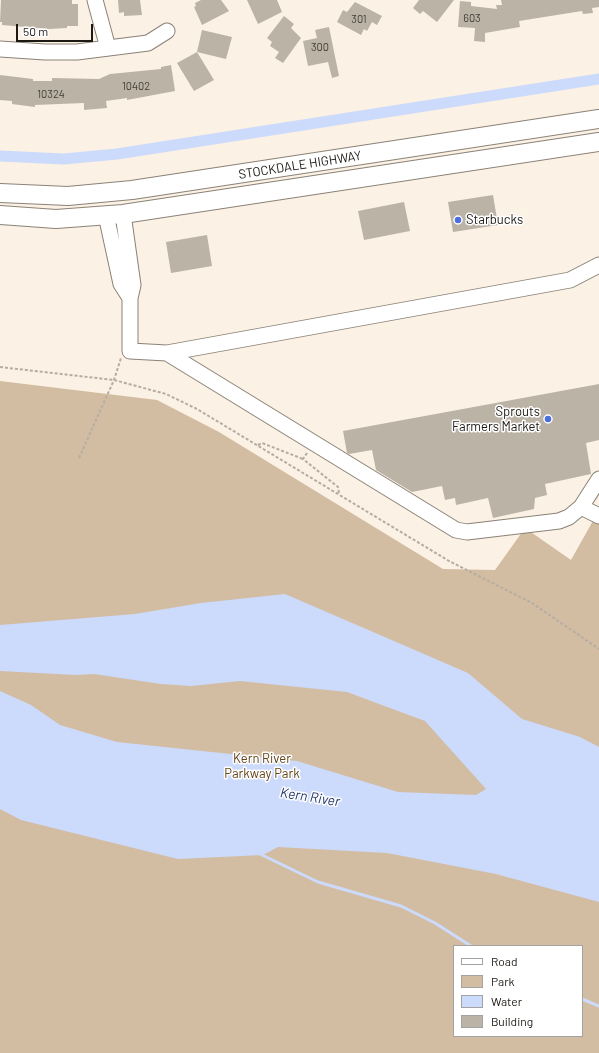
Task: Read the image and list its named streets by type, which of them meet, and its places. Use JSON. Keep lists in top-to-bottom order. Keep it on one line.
{"streets":{"main road":["STOCKDALE HIGHWAY"]},"water":["Kern River"],"parks":["Kern River Parkway Park"],"places":["Starbucks","Sprouts Farmers Market"],"house_numbers":["603","301","300","10402","10324"],"legend":["Road","Park","Water","Building"],"scale_bar":"50 m"}
